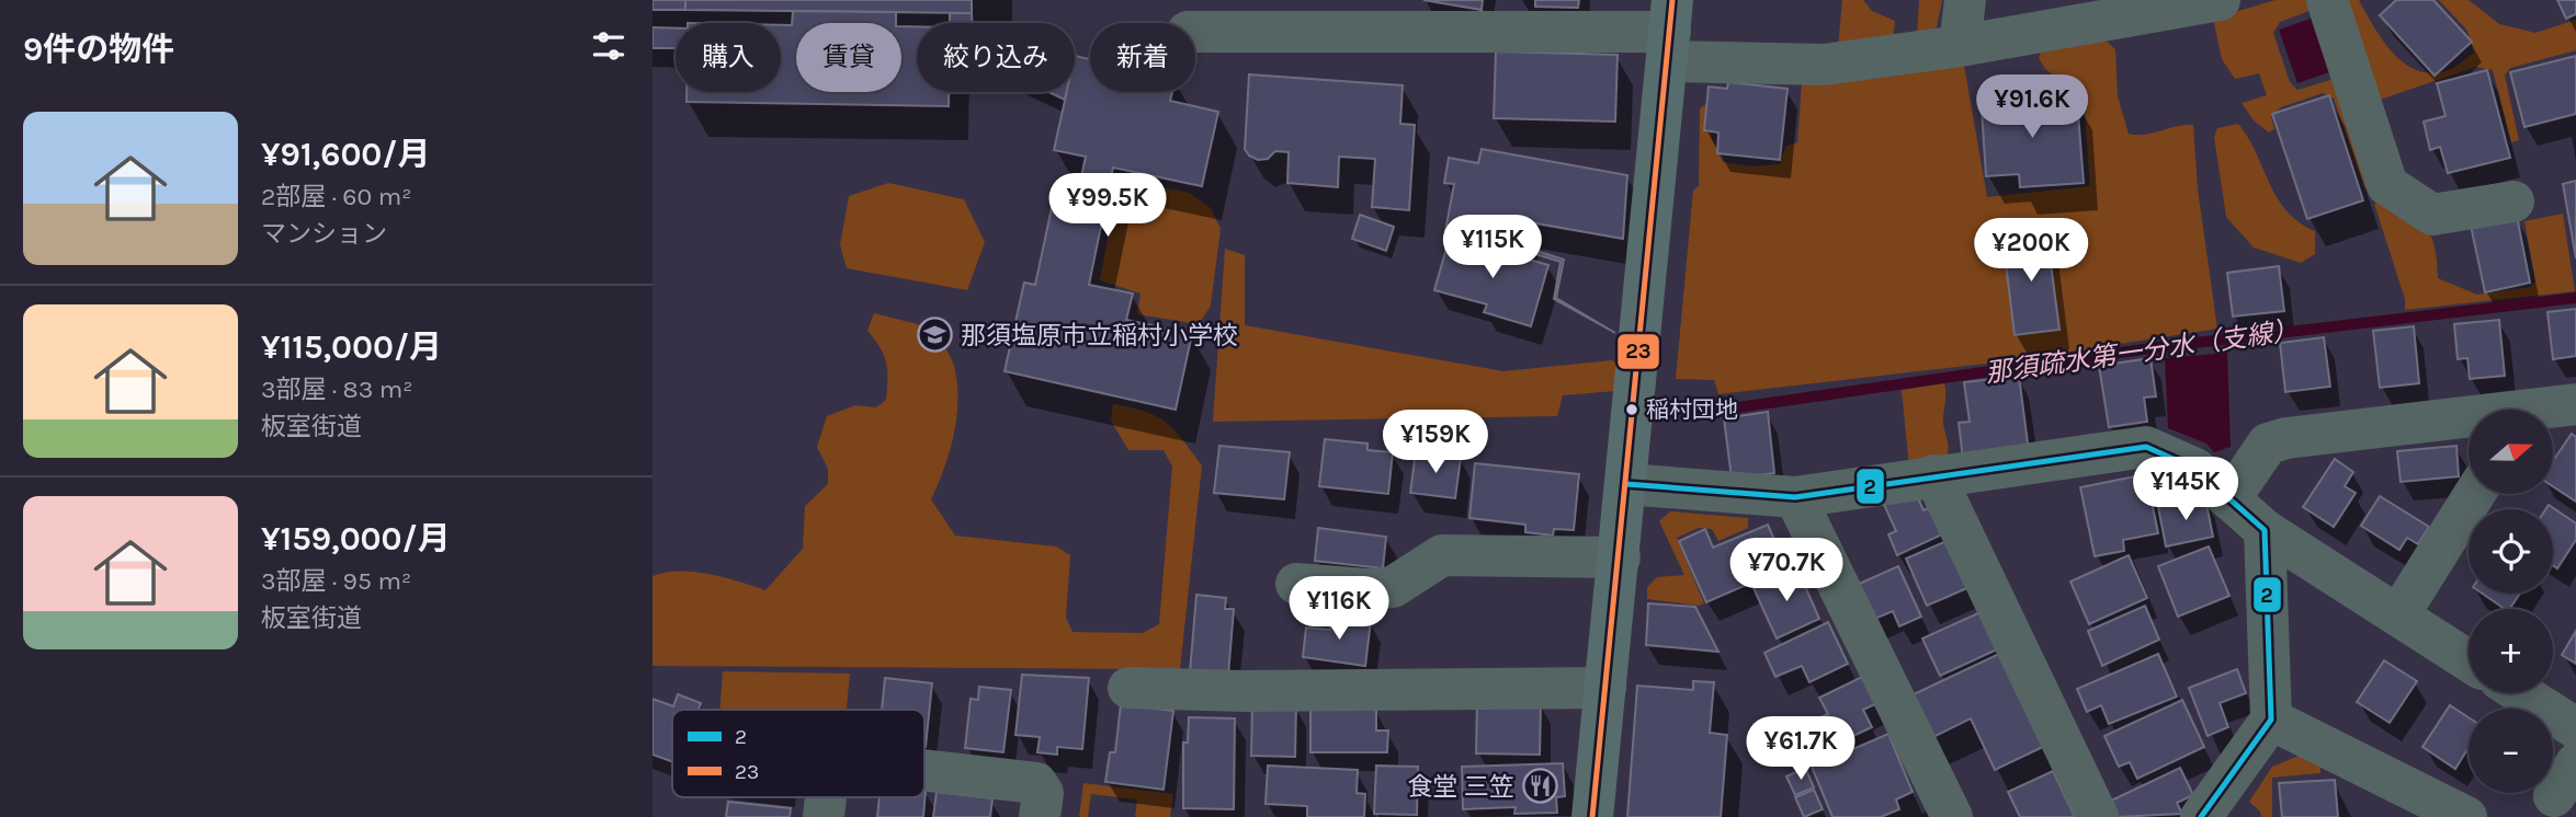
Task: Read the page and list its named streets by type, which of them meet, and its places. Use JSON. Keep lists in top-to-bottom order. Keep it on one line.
{"water":["那須疏水第一分水（支線）"],"places":{"school or university":["那須塩原市立稲村小学校"],"other":["稲村団地"],"restaurant":["食堂 三笠"]},"lines":["transit line 23","transit line 2"],"legend":["2","23"],"north":"right","page":{"heading":"9件の物件","chip":["購入","賃貸","絞り込み","新着"],"price":["¥91.6K","¥99.5K","¥115K","¥200K","¥159K","¥145K","¥70.7K","¥116K","¥61.7K"],"list":[{"name":"¥91,600/月","note":"2部屋 · 60 m² · マンション"},{"name":"¥115,000/月","note":"3部屋 · 83 m² · 板室街道"},{"name":"¥159,000/月","note":"3部屋 · 95 m² · 板室街道"}],"map_buttons":["+","−"]}}
